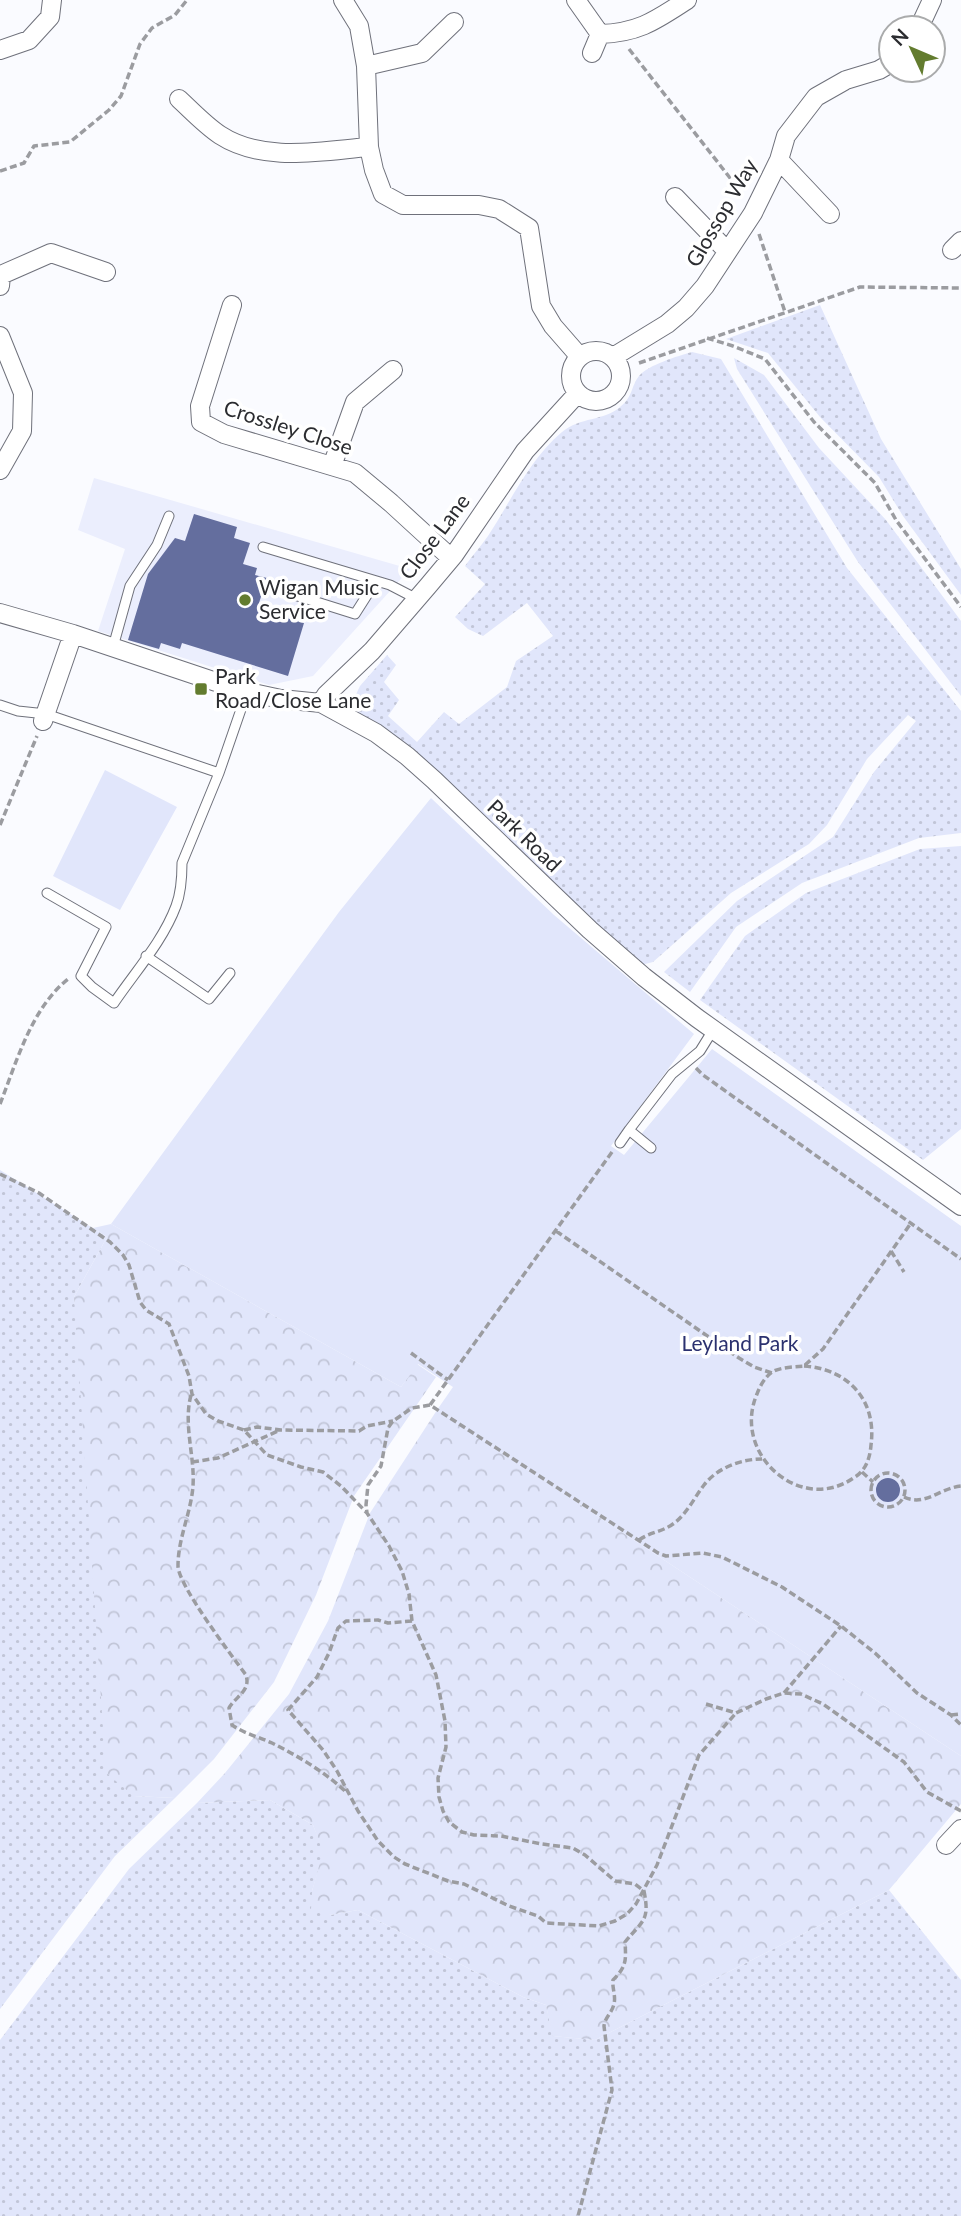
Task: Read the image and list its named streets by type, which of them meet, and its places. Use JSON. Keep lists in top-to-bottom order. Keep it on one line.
{"streets":{"street":["Glossop Way","Crossley Close","Close Lane","Park Road"]},"crossings":[["Glossop Way","Close Lane"],["Crossley Close","Close Lane"],["Close Lane","Park Road"]],"parks":["Leyland Park"],"places":{"other":["Wigan Music Service"],"transit":["Park Road/Close Lane"]},"north":"top left"}
